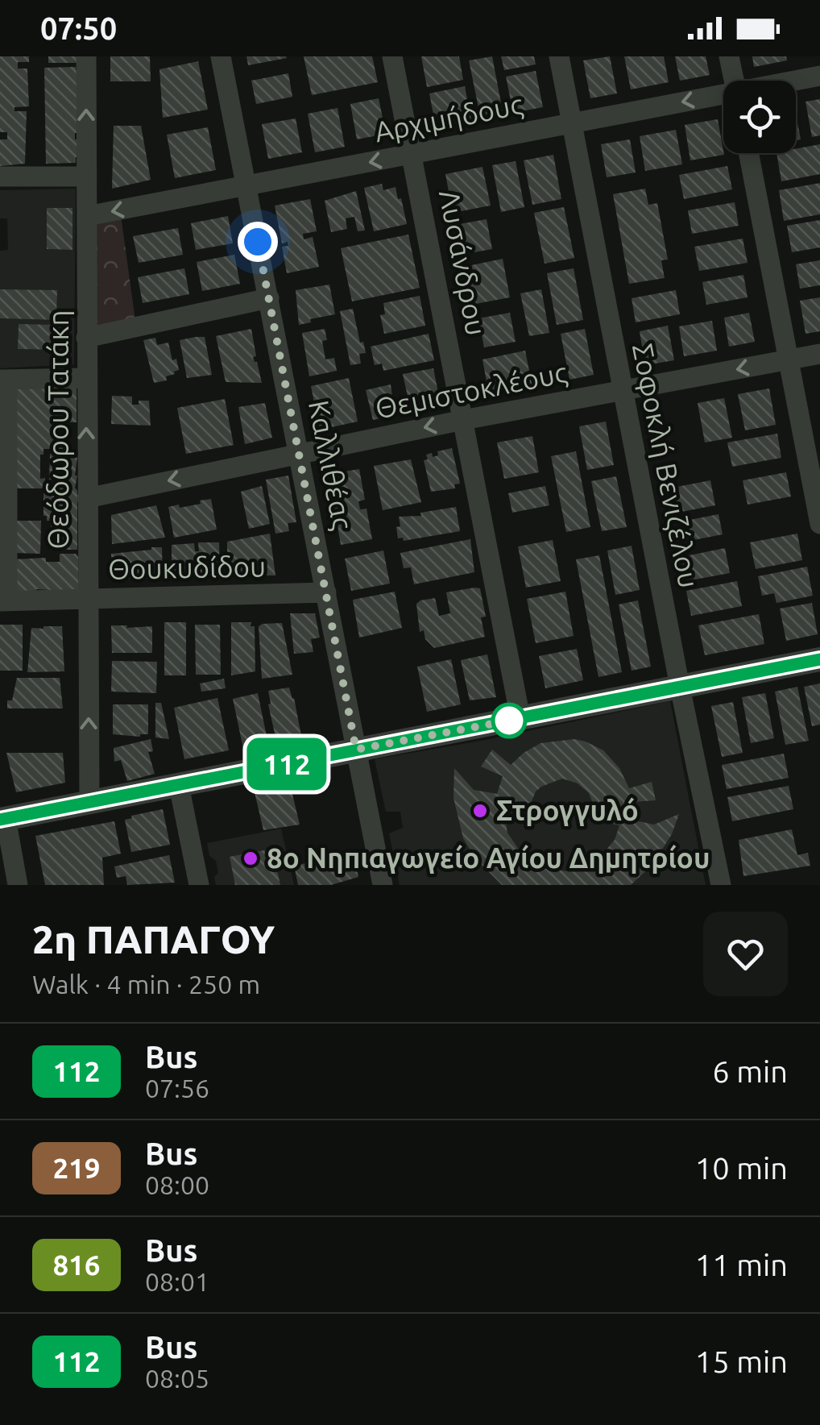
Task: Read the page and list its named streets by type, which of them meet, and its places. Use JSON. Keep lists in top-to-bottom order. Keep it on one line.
{"streets":{"street":["Αρχιμήδους","Λυσάνδρου","Θεμιστοκλέους","Θεόδωρου Τατάκη","Καλλιθέας","Σοφοκλή Βενιζέλου","Θουκυδίδου"]},"crossings":[["Αρχιμήδους","Λυσάνδρου"],["Αρχιμήδους","Θεόδωρου Τατάκη"],["Αρχιμήδους","Καλλιθέας"],["Αρχιμήδους","Σοφοκλή Βενιζέλου"],["Λυσάνδρου","Θεμιστοκλέους"],["Θεμιστοκλέους","Θεόδωρου Τατάκη"],["Θεμιστοκλέους","Καλλιθέας"],["Θεμιστοκλέους","Σοφοκλή Βενιζέλου"],["Θεόδωρου Τατάκη","Θουκυδίδου"],["Καλλιθέας","Θουκυδίδου"]],"places":["Στρογγυλό","8ο Νηπιαγωγείο Αγίου Δημητρίου"],"lines":["bus line 112"],"page":{"status":"07:50","on_map":"112","heading":["2η ΠΑΠΑΓΟΥ","Walk · 4 min · 250 m"],"list":[{"mark":"112","name":"Bus","note":"07:56","value":"6 min"},{"mark":"219","name":"Bus","note":"08:00","value":"10 min"},{"mark":"816","name":"Bus","note":"08:01","value":"11 min"},{"mark":"112","name":"Bus","note":"08:05","value":"15 min"}]}}
